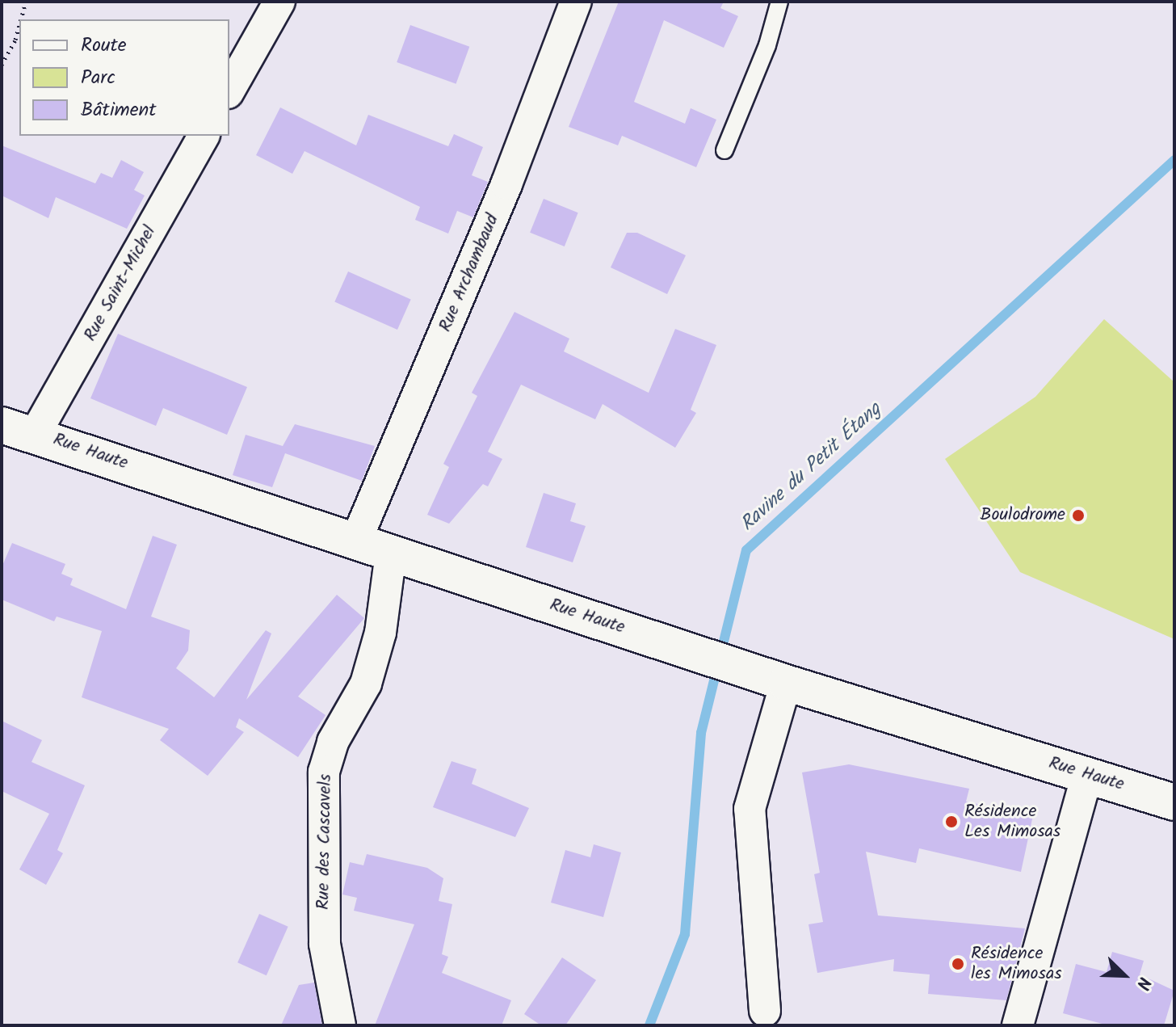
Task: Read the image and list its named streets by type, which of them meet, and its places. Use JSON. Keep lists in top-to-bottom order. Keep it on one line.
{"streets":{"main road":["Rue Haute"],"street":["Rue Archambaud","Rue Saint-Michel","Rue des Cascavels"]},"crossings":[["Rue Archambaud","Rue Haute"],["Rue Saint-Michel","Rue Haute"],["Rue Haute","Rue des Cascavels"]],"water":["Ravine du Petit Étang"],"places":["Boulodrome","Résidence Les Mimosas","Résidence les Mimosas"],"legend":["Route","Parc","Bâtiment"],"north":"bottom right"}
